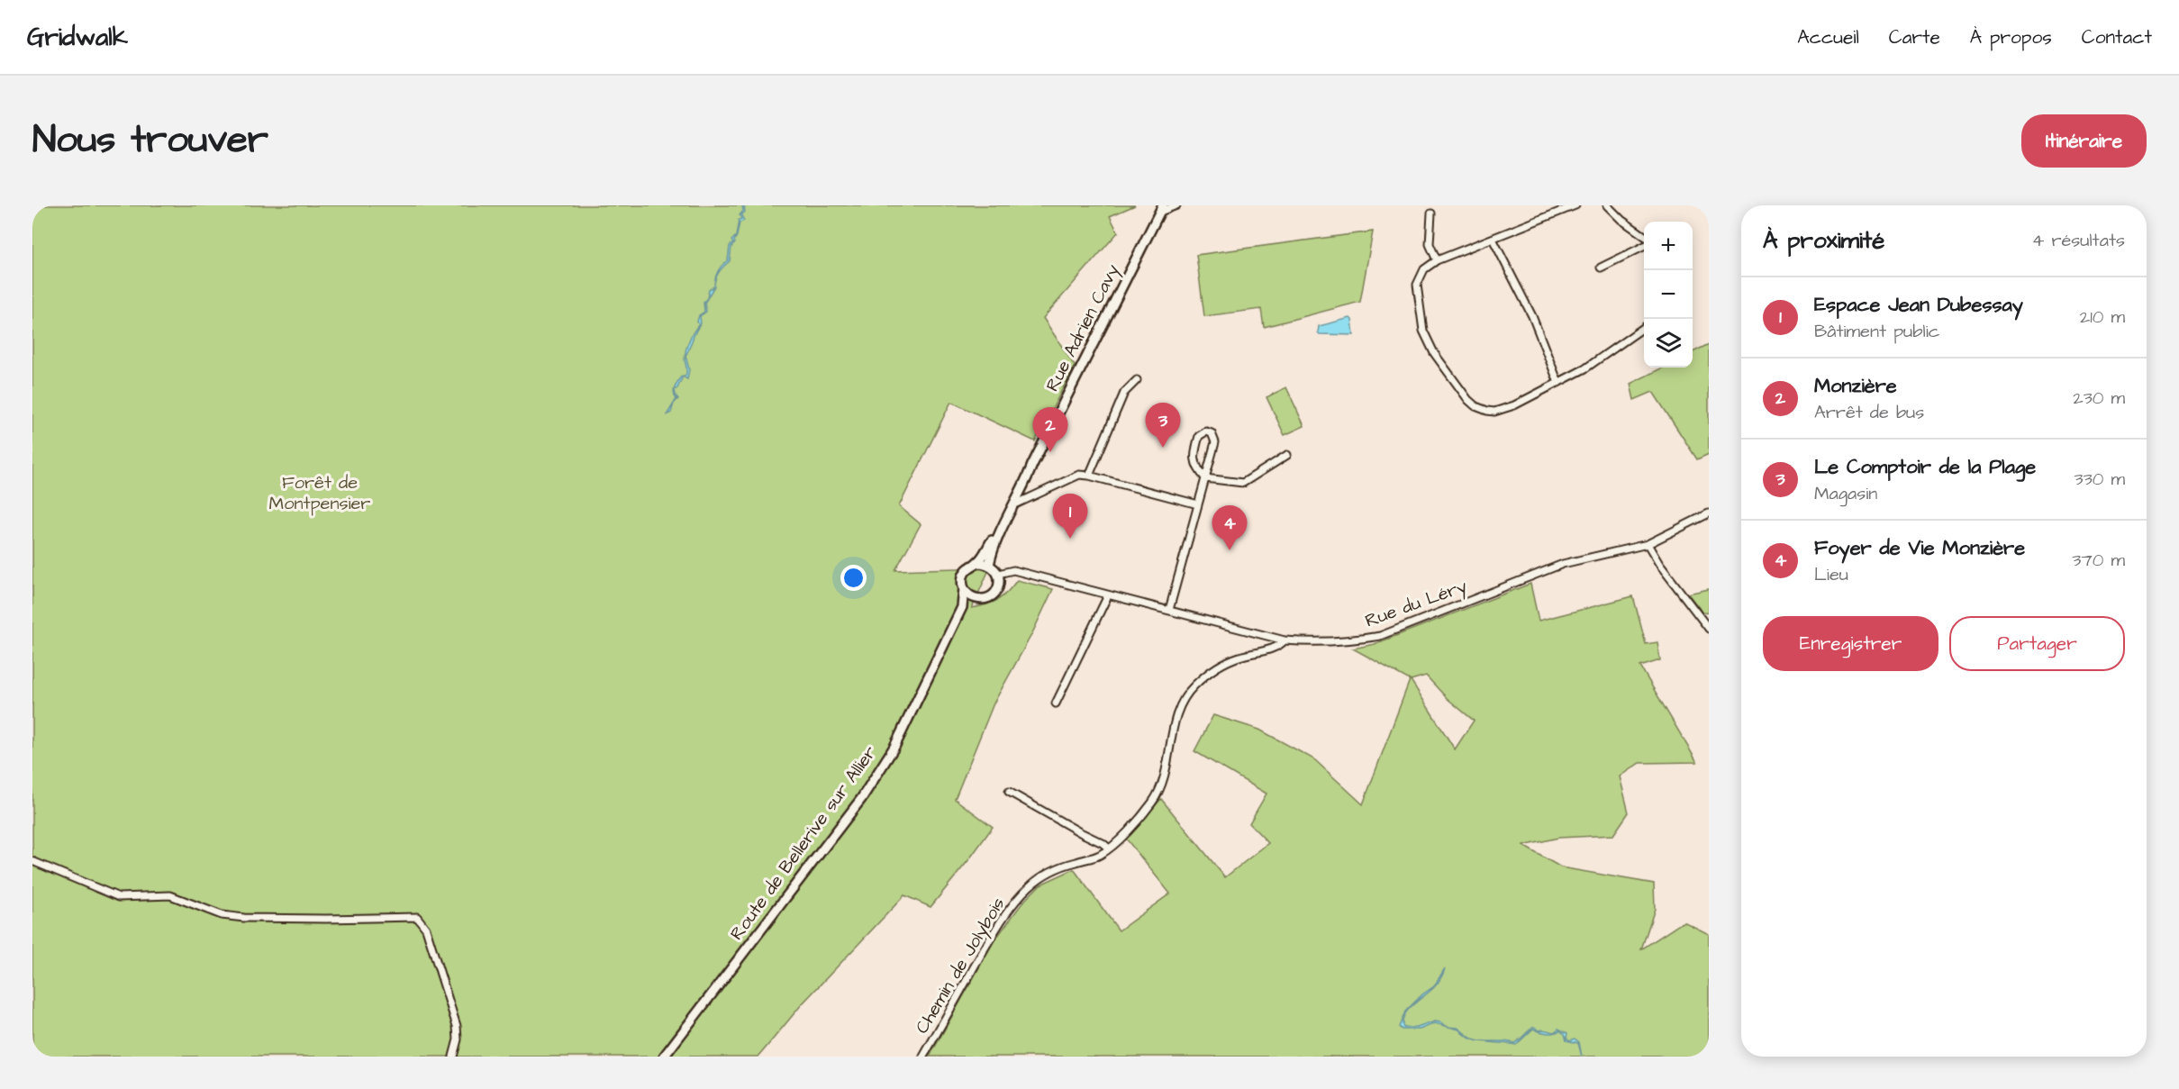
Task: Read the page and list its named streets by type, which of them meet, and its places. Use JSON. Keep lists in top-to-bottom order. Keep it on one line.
{"streets":{"main road":["Rue Adrien Cavy","Route de Bellerive sur Allier"],"street":["Rue du Léry","Chemin de Jolybois"]},"crossings":[["Rue Adrien Cavy","Rue du Léry"],["Rue Adrien Cavy","Route de Bellerive sur Allier"],["Rue du Léry","Route de Bellerive sur Allier"],["Rue du Léry","Chemin de Jolybois"]],"parks":["Forêt de Montpensier"],"page":{"header":"Gridwalk","nav":["Accueil","Carte","À propos","Contact"],"title":"Nous trouver","buttons":["Itinéraire",["Enregistrer","Partager"]],"heading":["À proximité","4 résultats"],"map_buttons":["+","−"],"list":[{"mark":"1","name":"Espace Jean Dubessay","note":"Bâtiment public","value":"210 m"},{"mark":"2","name":"Monzière","note":"Arrêt de bus","value":"230 m"},{"mark":"3","name":"Le Comptoir de la Plage","note":"Magasin","value":"330 m"},{"mark":"4","name":"Foyer de Vie Monzière","note":"Lieu","value":"370 m"}],"pins":["3","2","1","4"]}}
